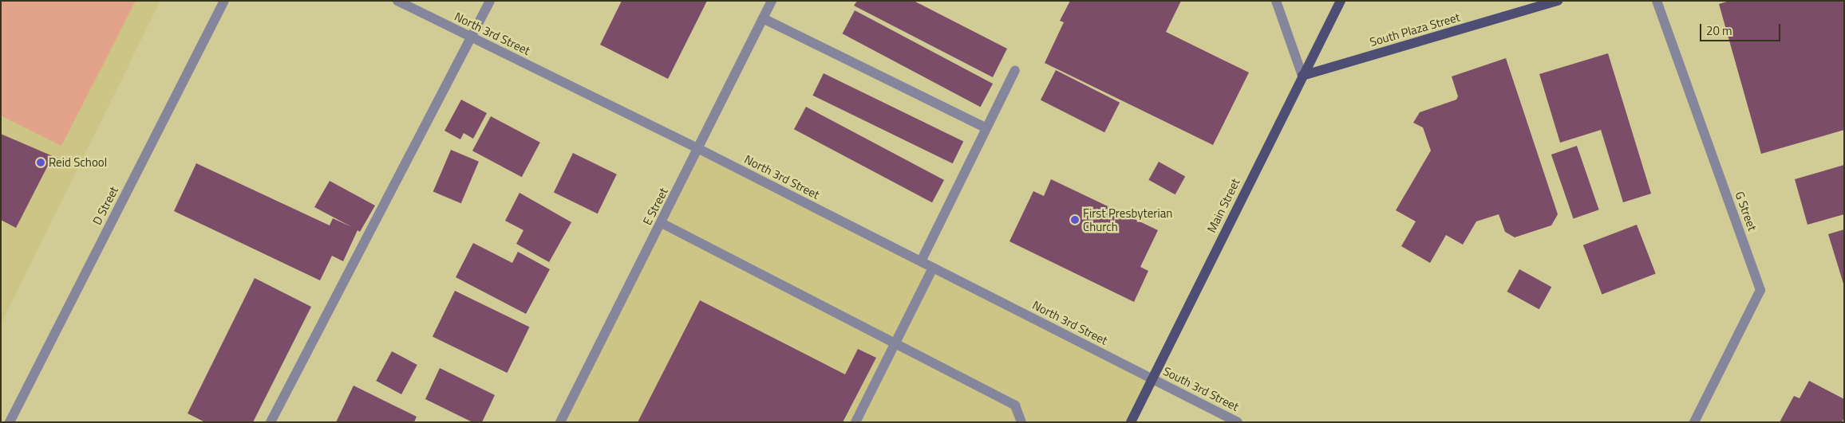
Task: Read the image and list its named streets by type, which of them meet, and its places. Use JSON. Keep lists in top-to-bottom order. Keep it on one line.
{"streets":{"main road":["South Plaza Street","Main Street"],"street":["North 3rd Street","D Street","E Street","G Street","South 3rd Street"]},"crossings":[["South Plaza Street","Main Street"],["North 3rd Street","Main Street"],["North 3rd Street","E Street"],["North 3rd Street","South 3rd Street"],["Main Street","South 3rd Street"]],"places":["Reid School","First Presbyterian Church"],"scale_bar":"20 m"}
